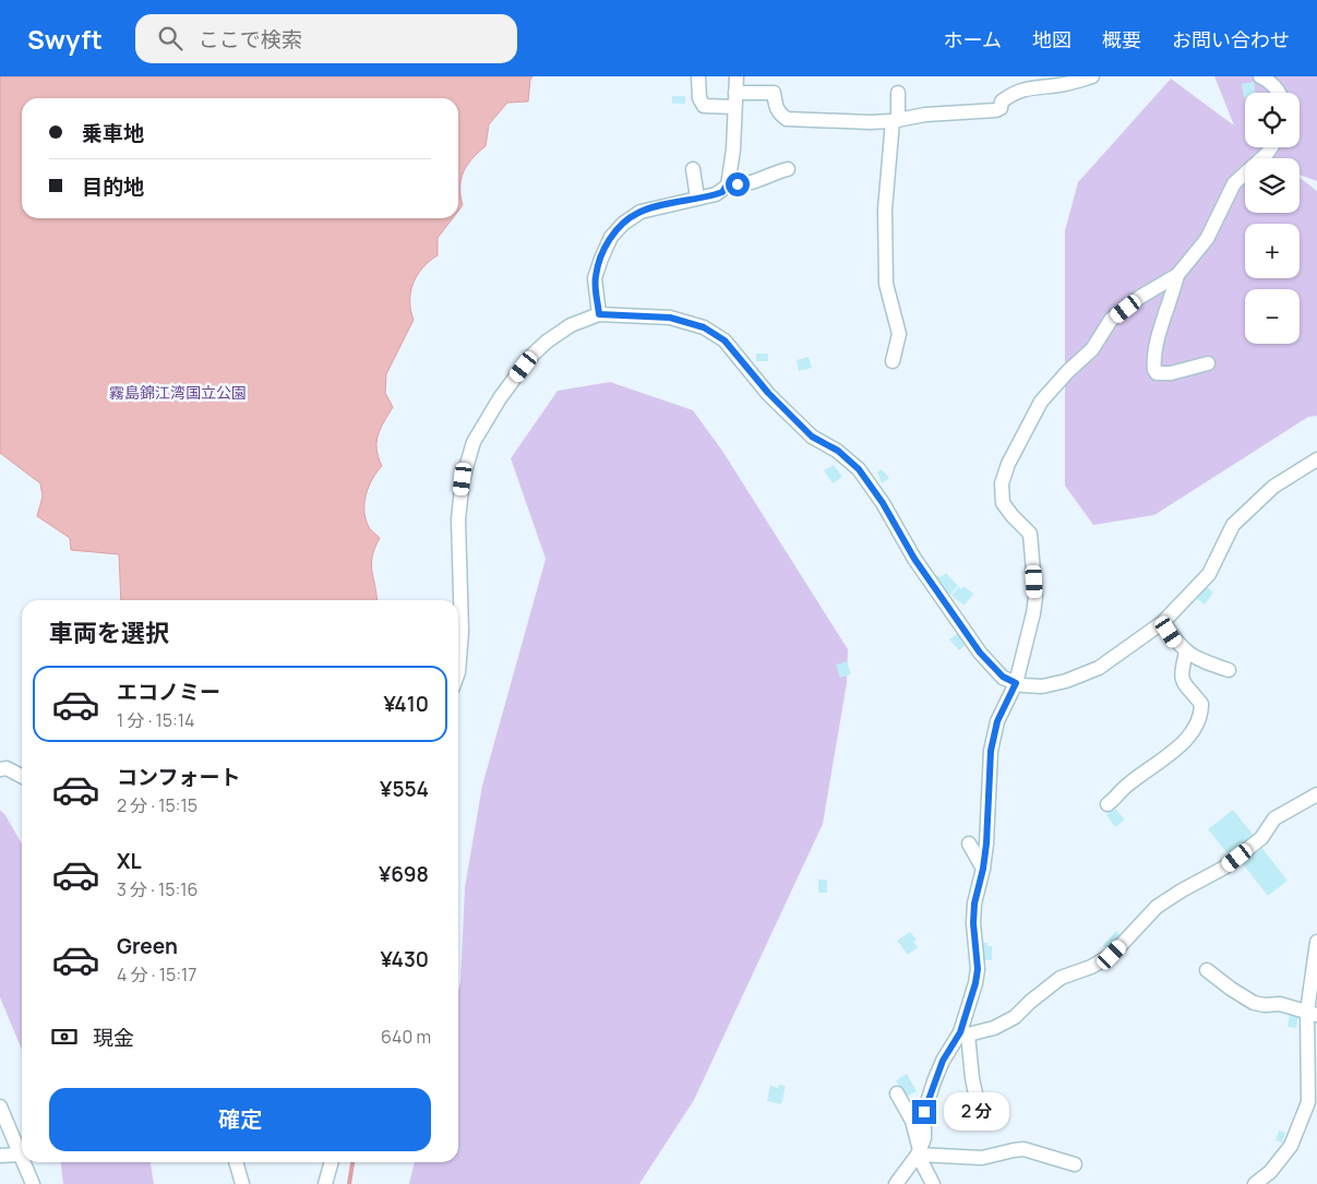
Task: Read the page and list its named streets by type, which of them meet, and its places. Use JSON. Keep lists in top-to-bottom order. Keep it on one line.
{"parks":["霧島錦江湾国立公園"],"page":{"header":"Swyft","search":"ここで検索","nav":["ホーム","地図","概要","お問い合わせ"],"map_buttons":["+","−"],"banner":["乗車地","目的地"],"heading":"車両を選択","list":[{"name":"エコノミー","note":"1 分 · 15:14","value":"¥410"},{"name":"コンフォート","note":"2 分 · 15:15","value":"¥554"},{"name":"XL","note":"3 分 · 15:16","value":"¥698"},{"name":"Green","note":"4 分 · 15:17","value":"¥430"}],"pay":["現金","640 m"],"buttons":"確定","bubble":"2 分"}}
